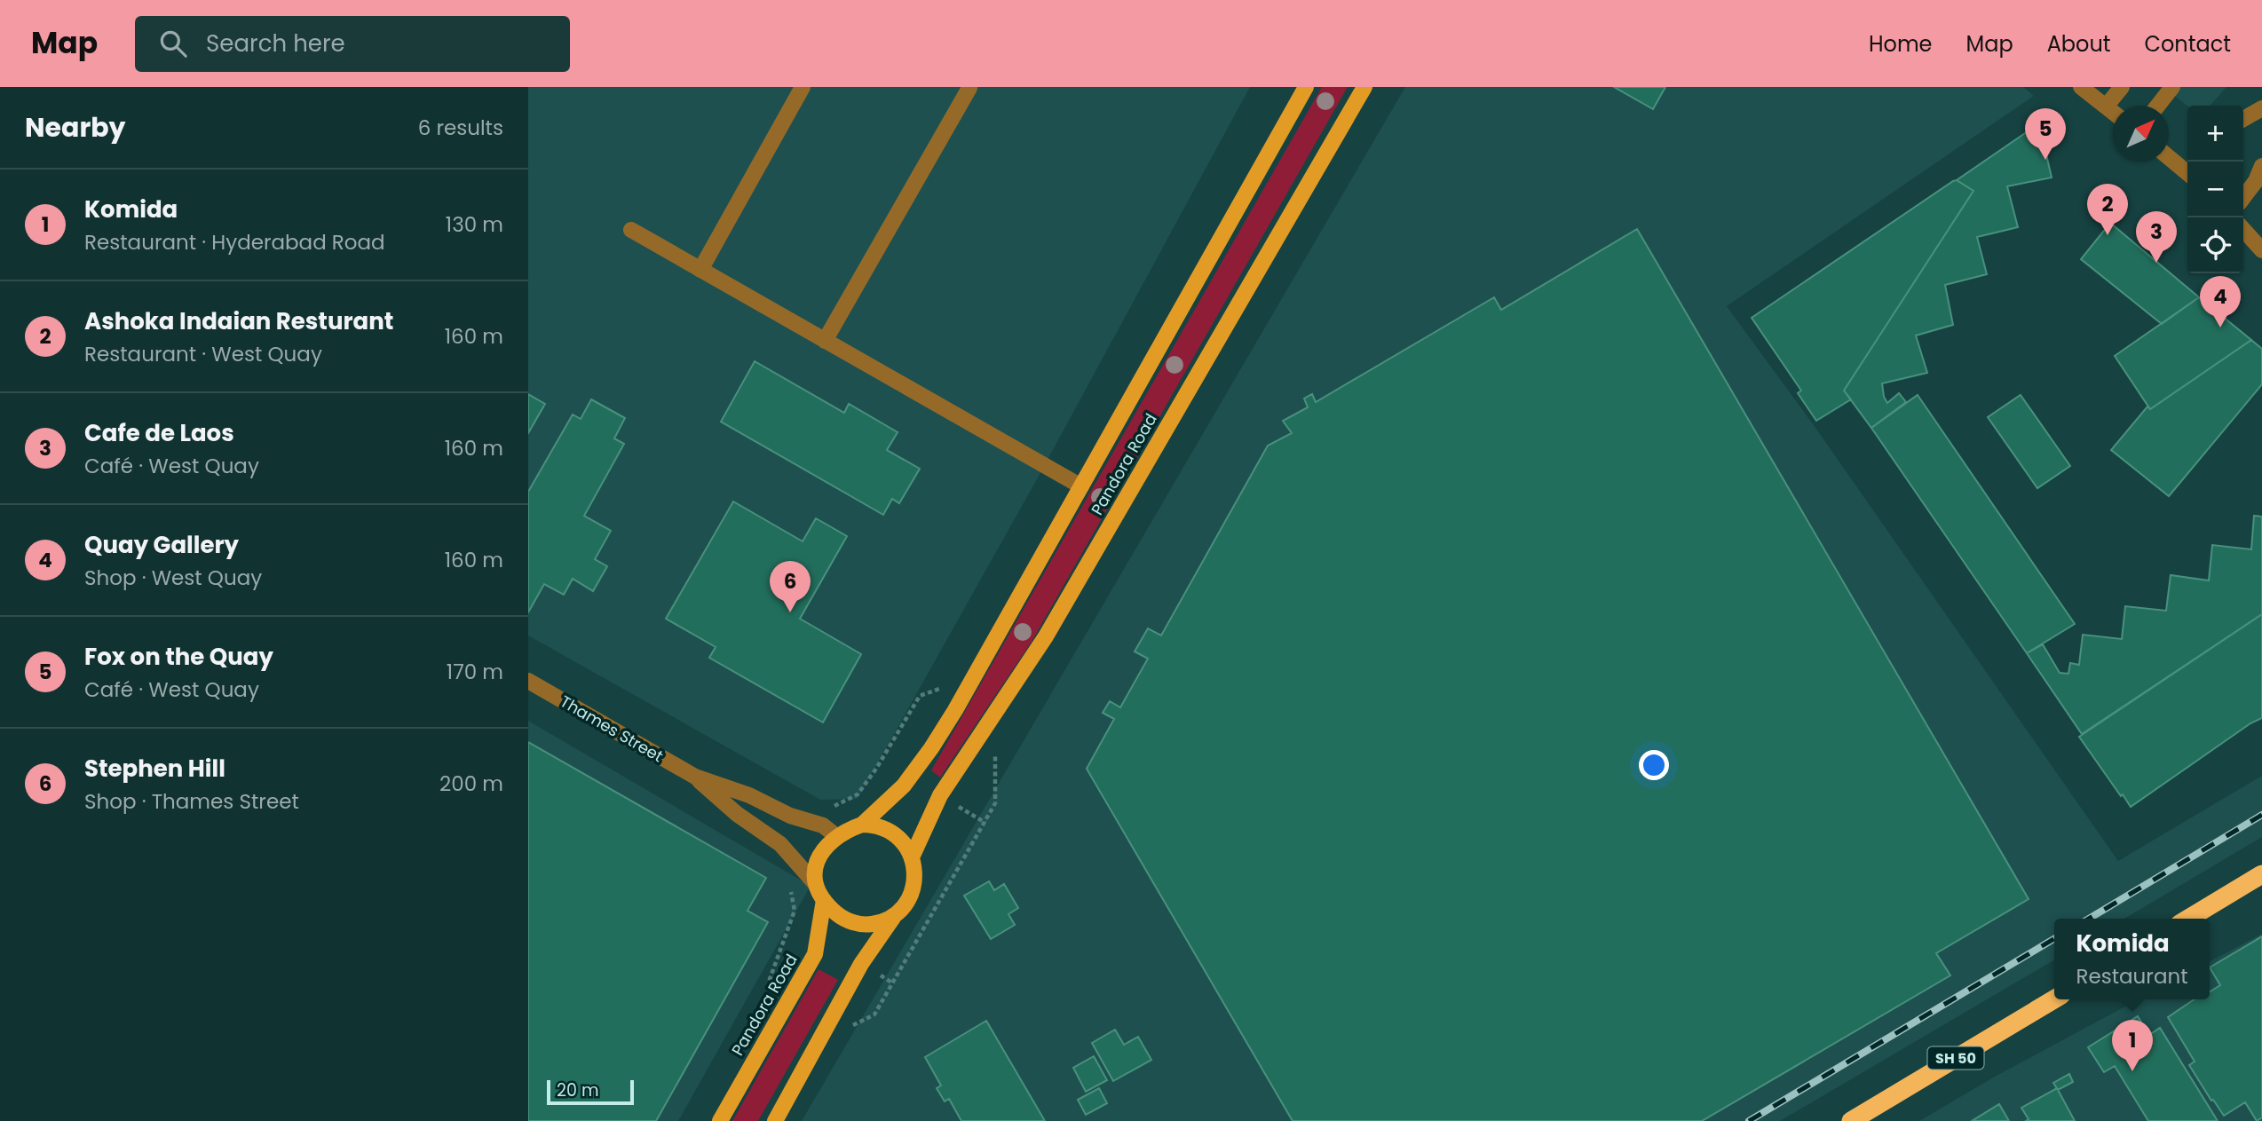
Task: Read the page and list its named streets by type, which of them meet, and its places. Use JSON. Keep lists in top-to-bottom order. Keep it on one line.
{"streets":{"highway":["SH 50"],"main road":["Pandora Road"],"street":["Thames Street"]},"crossings":[["Pandora Road","Thames Street"]],"scale_bar":"20 m","north":"top right","page":{"header":"Map","search":"Search here","nav":["Home","Map","About","Contact"],"heading":["Nearby","6 results"],"map_buttons":["+","−"],"pins":["5","2","3","4","6","1"],"list":[{"mark":"1","name":"Komida","note":"Restaurant · Hyderabad Road","value":"130 m"},{"mark":"2","name":"Ashoka Indaian Resturant","note":"Restaurant · West Quay","value":"160 m"},{"mark":"3","name":"Cafe de Laos","note":"Café · West Quay","value":"160 m"},{"mark":"4","name":"Quay Gallery","note":"Shop · West Quay","value":"160 m"},{"mark":"5","name":"Fox on the Quay","note":"Café · West Quay","value":"170 m"},{"mark":"6","name":"Stephen Hill","note":"Shop · Thames Street","value":"200 m"}],"popup":["Komida","Restaurant"],"scale":"20 m"}}
